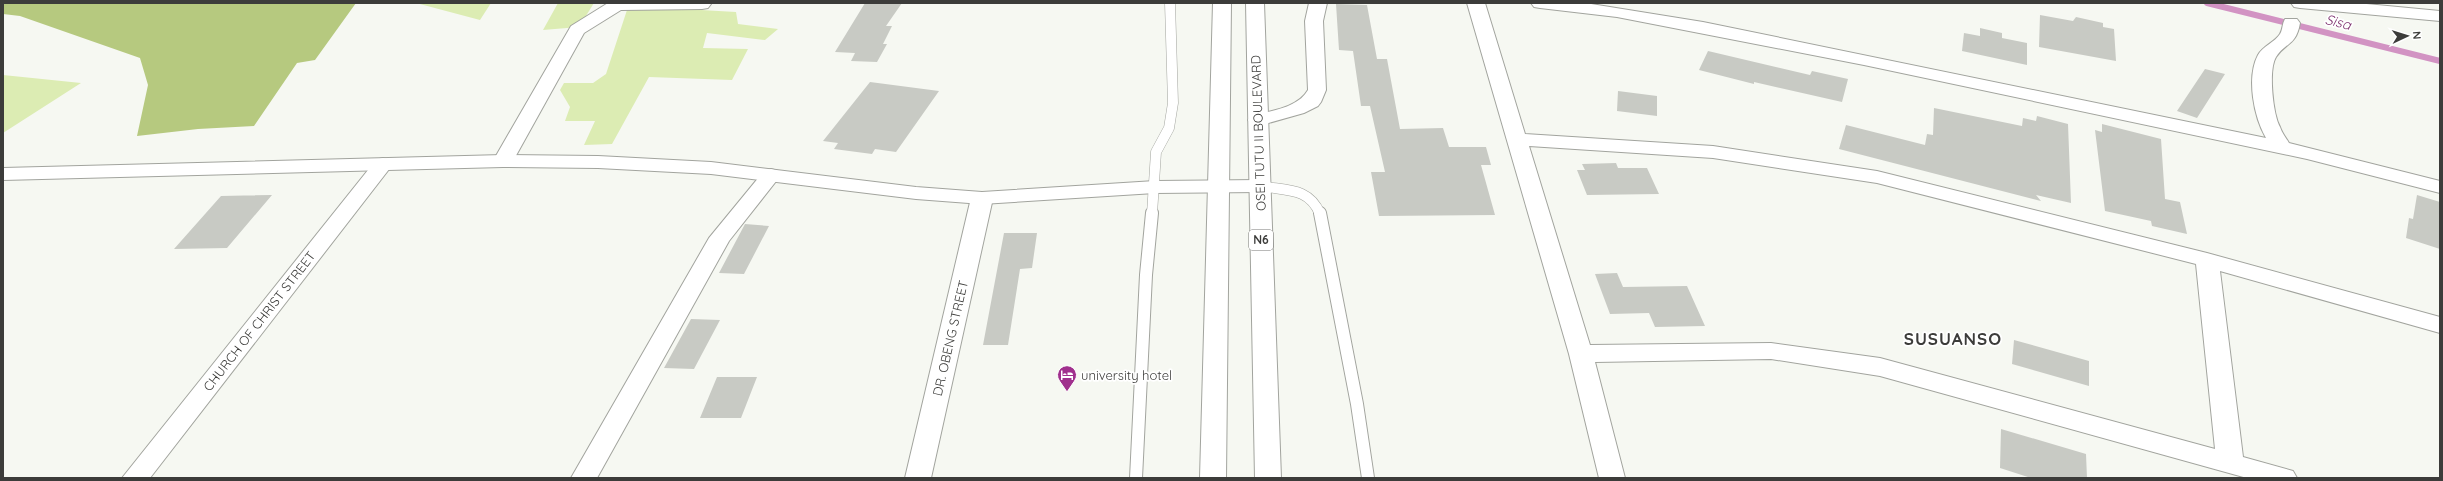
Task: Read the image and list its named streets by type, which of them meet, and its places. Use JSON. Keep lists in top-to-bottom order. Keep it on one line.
{"streets":{"main road":["OSEI TUTU II BOULEVARD","N6","CHURCH OF CHRIST STREET","DR. OBENG STREET"]},"districts":["SUSUANSO"],"water":["Sisa"],"places":{"hotel":["university hotel"]},"north":"right"}
